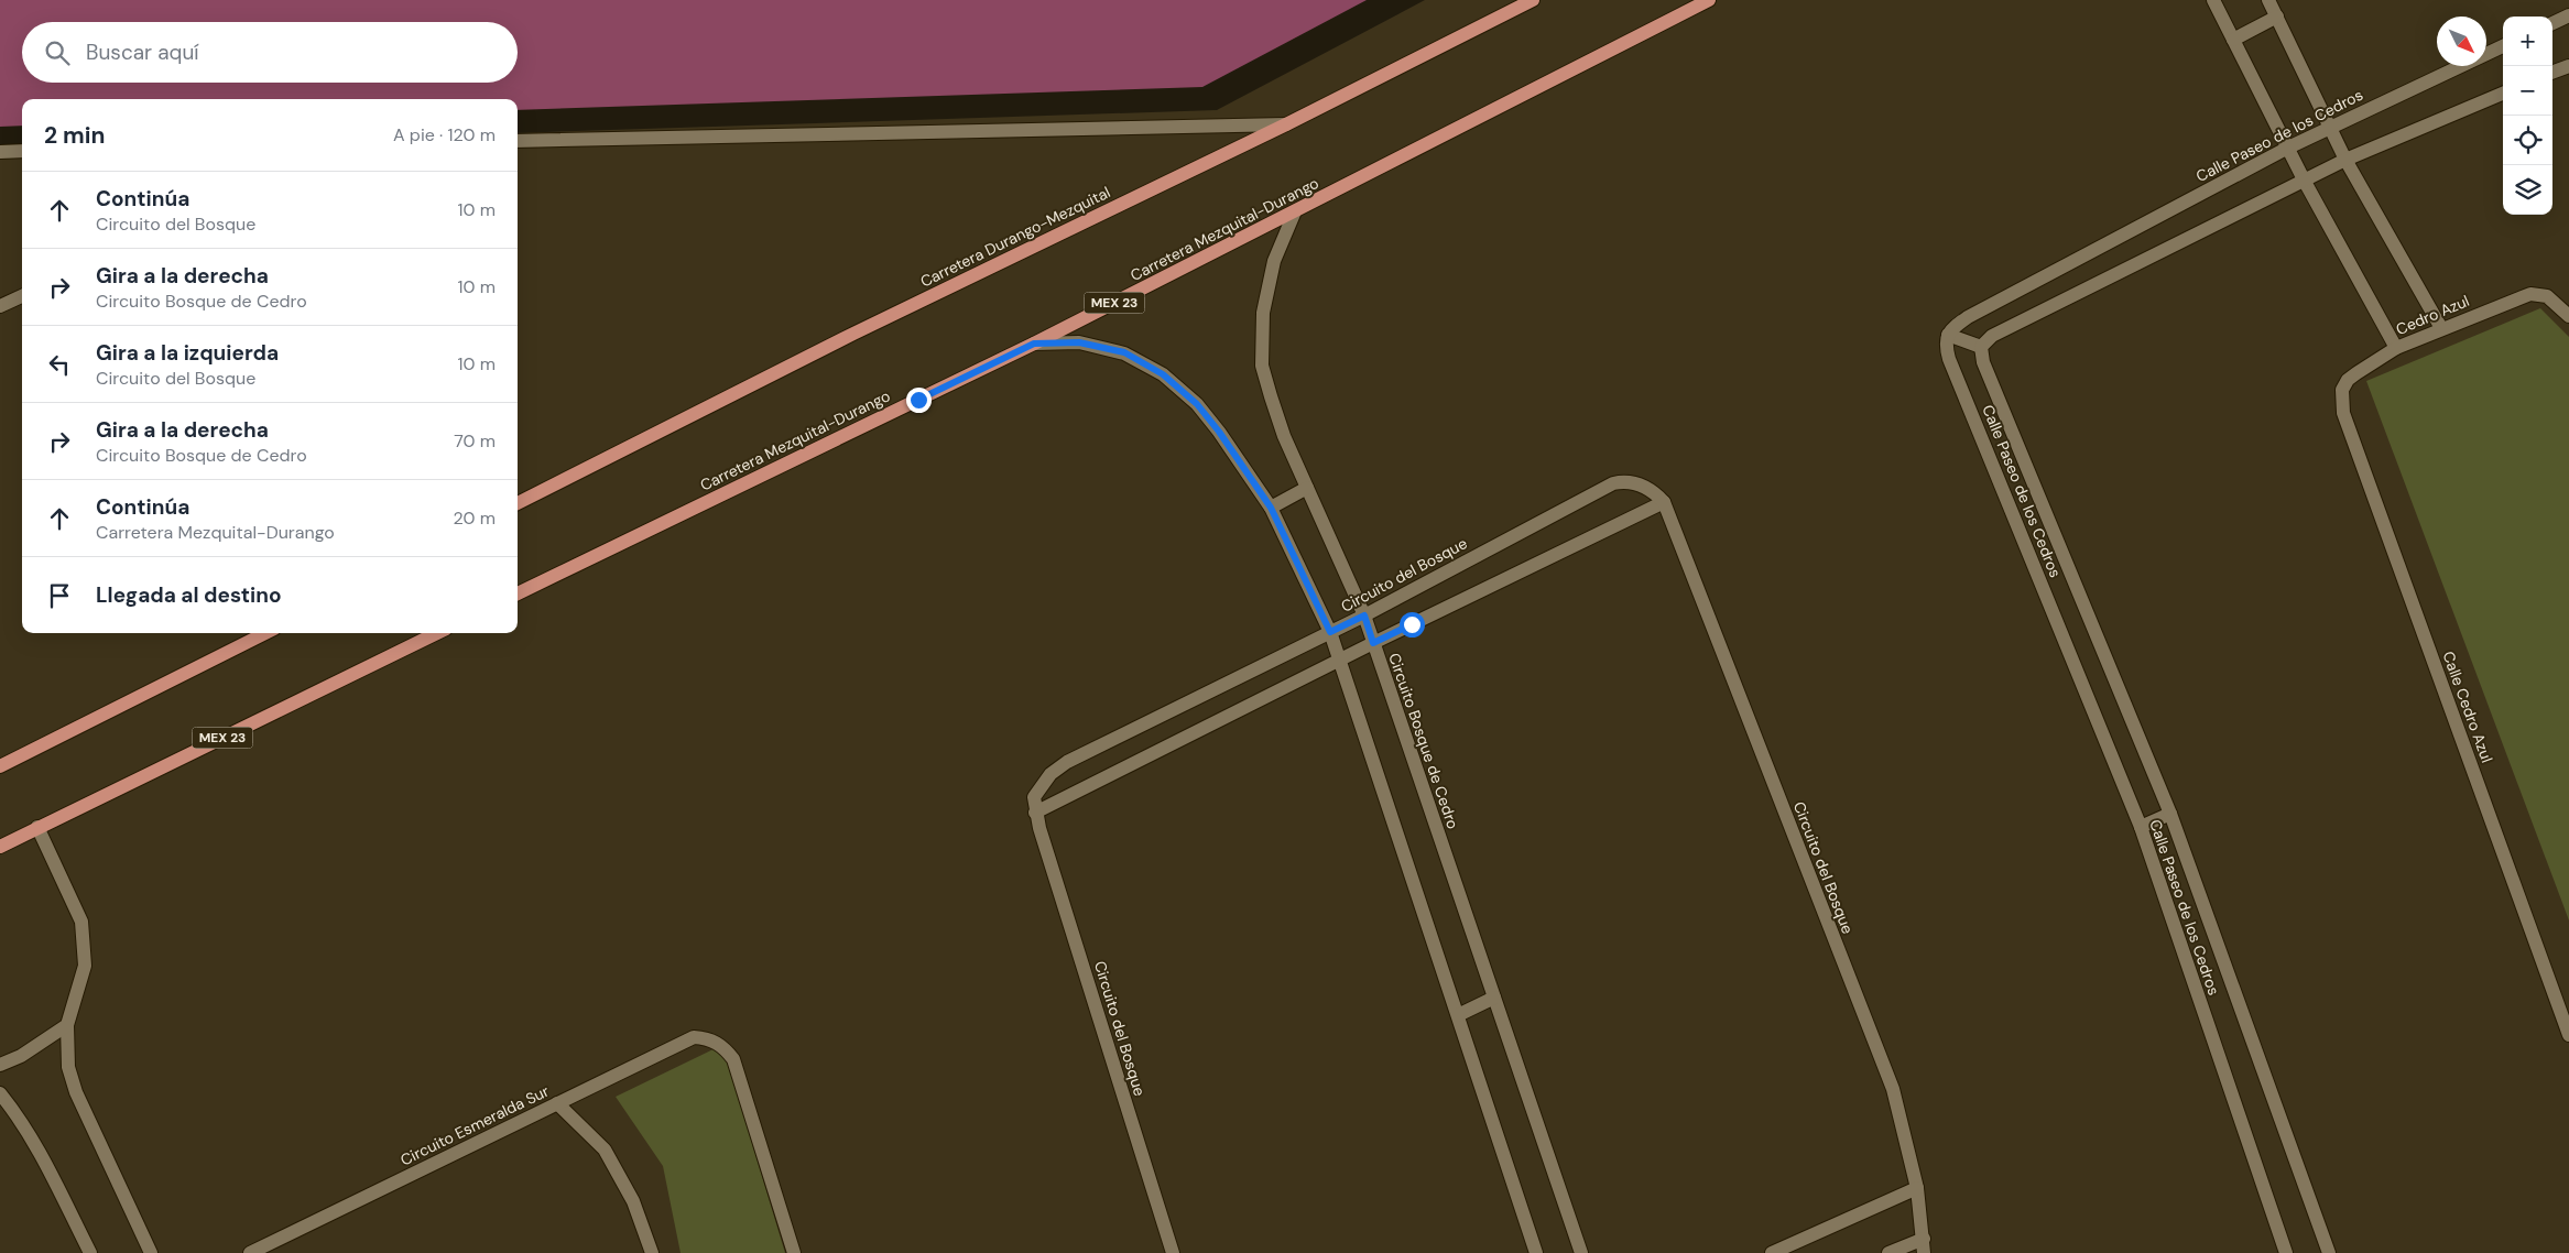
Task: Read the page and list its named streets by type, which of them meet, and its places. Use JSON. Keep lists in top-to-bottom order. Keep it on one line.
{"streets":{"main road":["Carretera Mezquital-Durango","Carretera Durango-Mezquital","MEX 23"],"street":["Calle Paseo de los Cedros","Cedro Azul","Circuito del Bosque","Calle Cedro Azul","Circuito Bosque de Cedro","Circuito Esmeralda Sur"]},"crossings":[["Carretera Mezquital-Durango","Circuito Bosque de Cedro"],["Cedro Azul","Calle Cedro Azul"],["Circuito del Bosque","Circuito Bosque de Cedro"]],"north":"bottom right","page":{"map_buttons":["+","−"],"search":"Buscar aquí","heading":["2 min","A pie · 120 m"],"list":[["Continúa","Circuito del Bosque","10 m"],["Gira a la derecha","Circuito Bosque de Cedro","10 m"],["Gira a la izquierda","Circuito del Bosque","10 m"],["Gira a la derecha","Circuito Bosque de Cedro","70 m"],["Continúa","Carretera Mezquital-Durango","20 m"],"Llegada al destino"]}}
